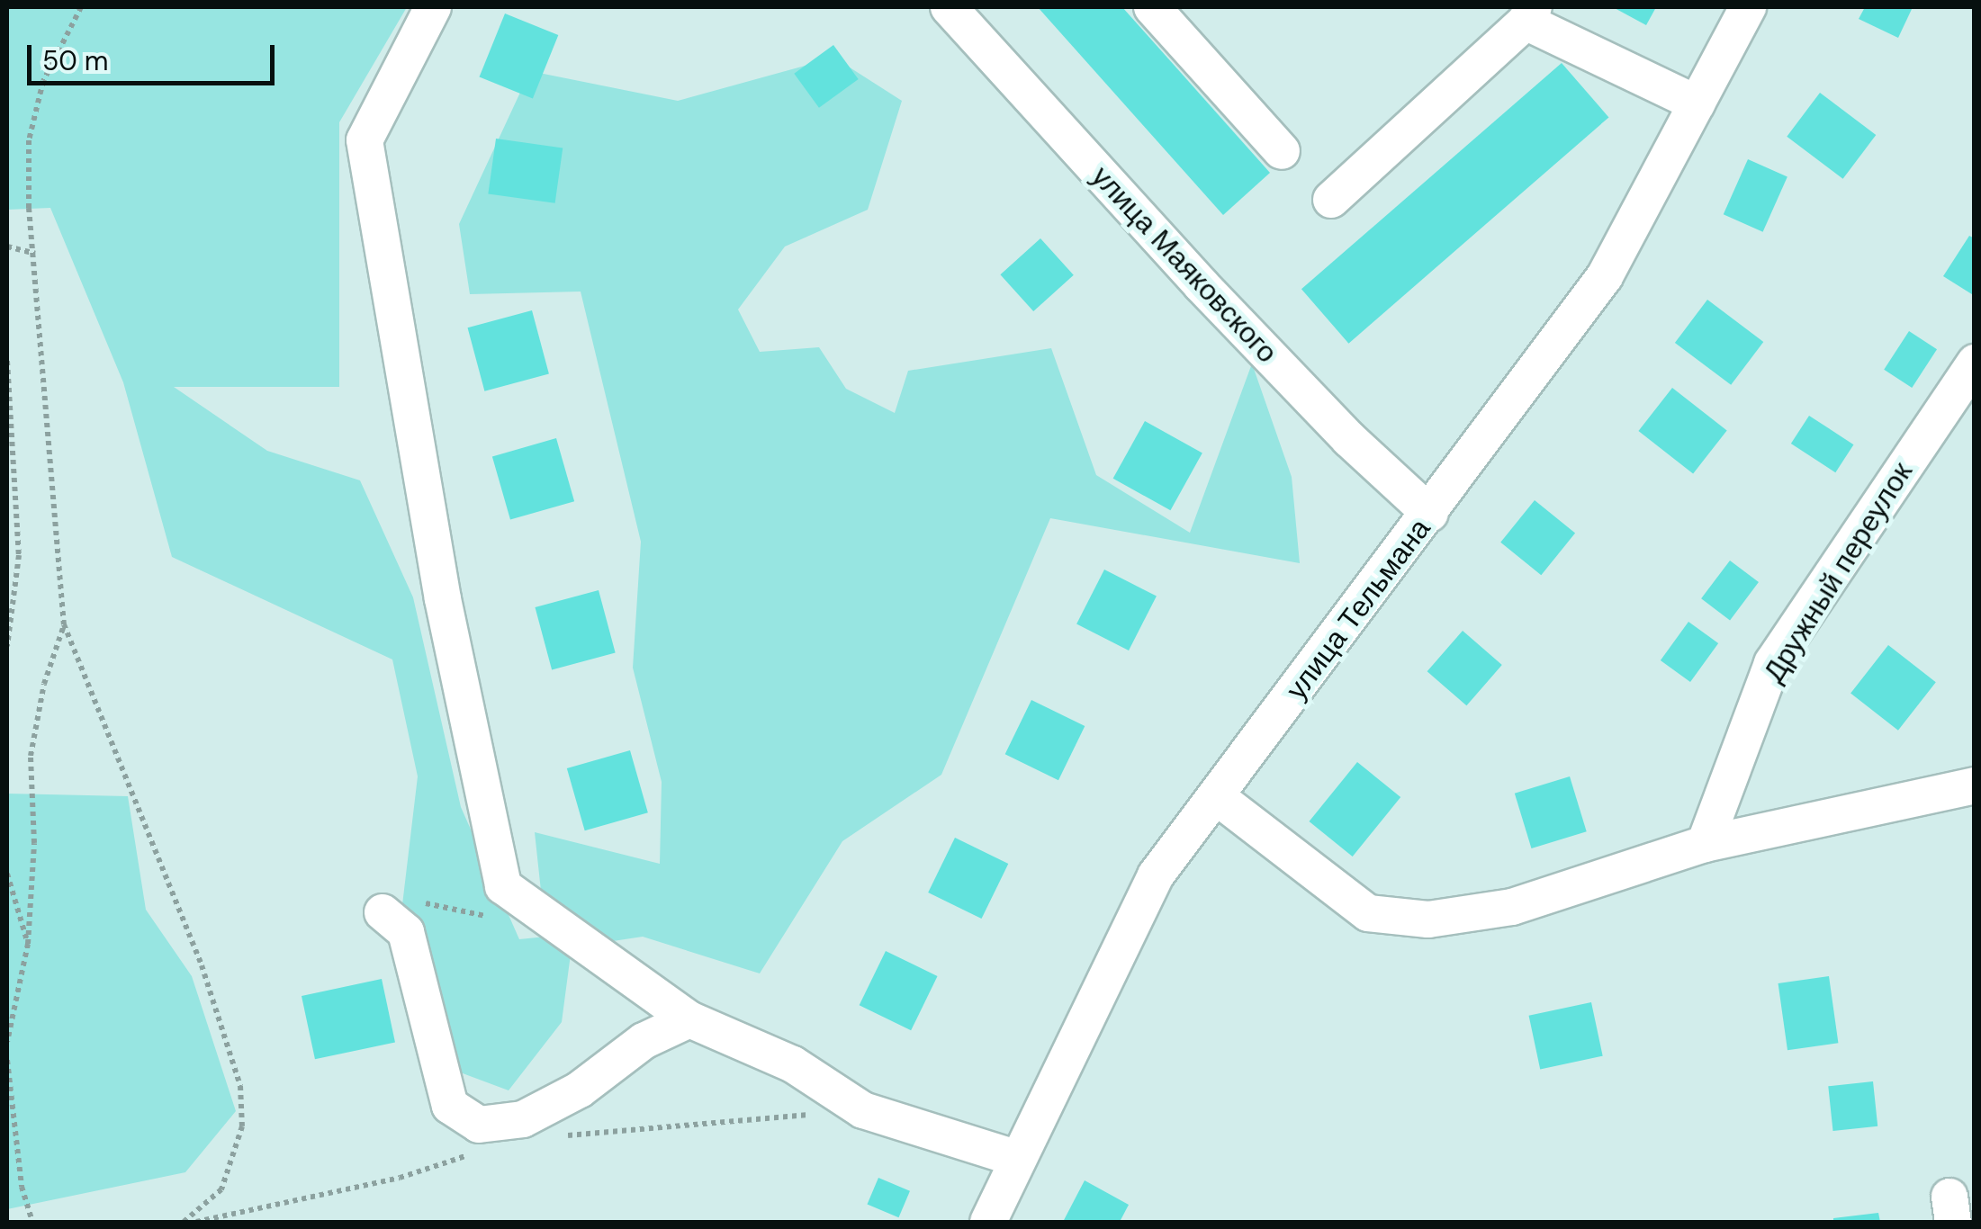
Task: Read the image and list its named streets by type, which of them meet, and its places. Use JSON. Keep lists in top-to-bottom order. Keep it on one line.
{"streets":{"street":["улица Маяковского","Дружный переулок","улица Тельмана"]},"crossings":[["улица Маяковского","улица Тельмана"]],"scale_bar":"50 m"}
